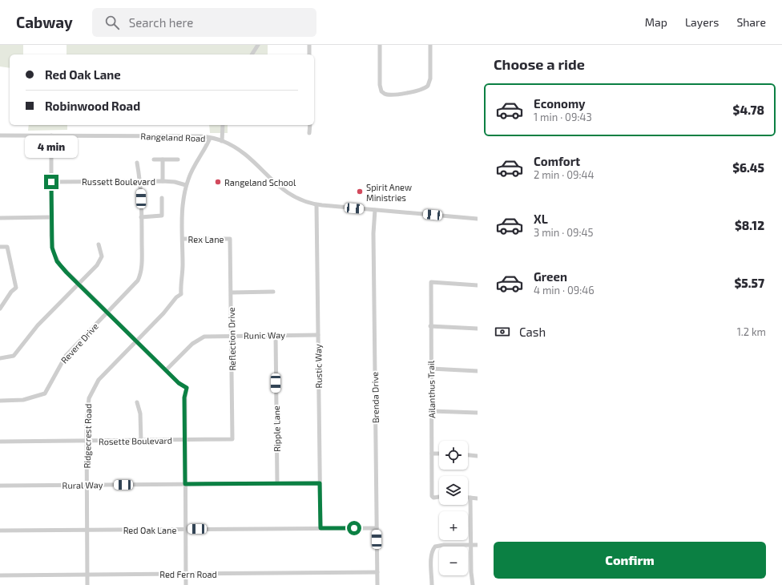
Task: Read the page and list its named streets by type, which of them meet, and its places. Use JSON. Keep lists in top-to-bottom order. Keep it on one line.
{"streets":{"street":["Rangeland Road","Russett Boulevard","Rex Lane","Runic Way","Reflection Drive","Revere Drive","Rustic Way","Ailanthus Trail","Brenda Drive","Ripple Lane","Ridgecrest Road","Rosette Boulevard","Rural Way","Red Oak Lane","Red Fern Road"]},"crossings":[["Rangeland Road","Rustic Way"],["Rangeland Road","Brenda Drive"],["Rangeland Road","Ridgecrest Road"],["Russett Boulevard","Revere Drive"],["Russett Boulevard","Ridgecrest Road"],["Rex Lane","Reflection Drive"],["Rex Lane","Ridgecrest Road"],["Runic Way","Reflection Drive"],["Runic Way","Rustic Way"],["Runic Way","Ripple Lane"],["Reflection Drive","Rosette Boulevard"],["Rustic Way","Rural Way"],["Rustic Way","Red Oak Lane"],["Brenda Drive","Red Oak Lane"],["Brenda Drive","Red Fern Road"],["Ripple Lane","Rural Way"],["Ridgecrest Road","Rosette Boulevard"],["Ridgecrest Road","Rural Way"],["Ridgecrest Road","Red Oak Lane"],["Ridgecrest Road","Red Fern Road"]],"places":["Rangeland School","Spirit Anew Ministries"],"page":{"header":"Cabway","search":"Search here","nav":["Map","Layers","Share"],"heading":"Choose a ride","banner":["Red Oak Lane","Robinwood Road"],"list":[{"name":"Economy","note":"1 min · 09:43","value":"$4.78"},{"name":"Comfort","note":"2 min · 09:44","value":"$6.45"},{"name":"XL","note":"3 min · 09:45","value":"$8.12"},{"name":"Green","note":"4 min · 09:46","value":"$5.57"}],"bubble":"4 min","pay":["Cash","1.2 km"],"map_buttons":["+","−"],"buttons":"Confirm"}}
